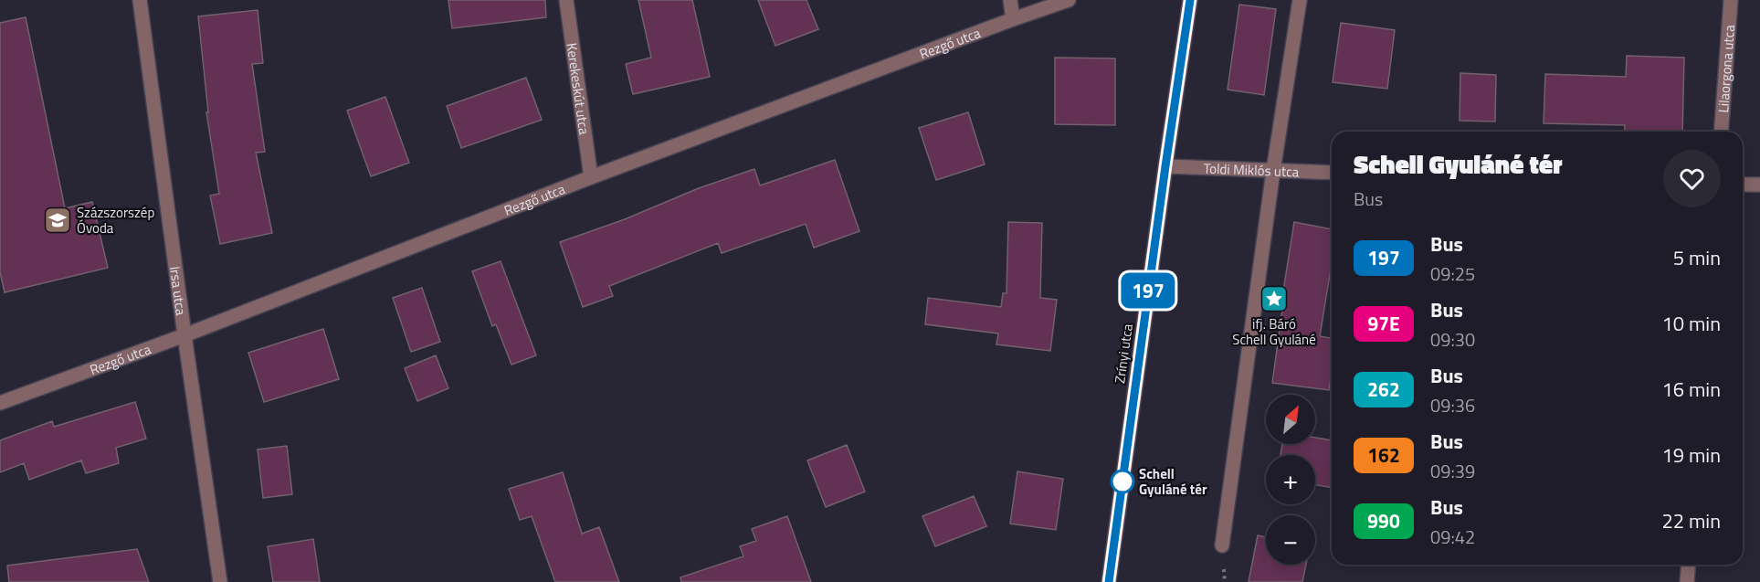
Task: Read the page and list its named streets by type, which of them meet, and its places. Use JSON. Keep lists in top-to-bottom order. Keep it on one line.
{"streets":{"main road":["Zrínyi utca"],"street":["Rezgő utca","Lilaorgona utca","Kerekeskút utca","Toldi Miklós utca","Irsa utca"]},"crossings":[["Rezgő utca","Kerekeskút utca"],["Rezgő utca","Irsa utca"],["Toldi Miklós utca","Zrínyi utca"]],"places":{"school or university":["Százszorszép Óvoda"],"place":["ifj. Báró Schell Gyuláné"],"other":["Schell Gyuláné tér"]},"lines":["bus line 197"],"north":"top right","page":{"on_map":"197","heading":["Schell Gyuláné tér","Bus"],"list":[{"mark":"197","name":"Bus","note":"09:25","value":"5 min"},{"mark":"97E","name":"Bus","note":"09:30","value":"10 min"},{"mark":"262","name":"Bus","note":"09:36","value":"16 min"},{"mark":"162","name":"Bus","note":"09:39","value":"19 min"},{"mark":"990","name":"Bus","note":"09:42","value":"22 min"}],"map_buttons":["+","−"]}}
